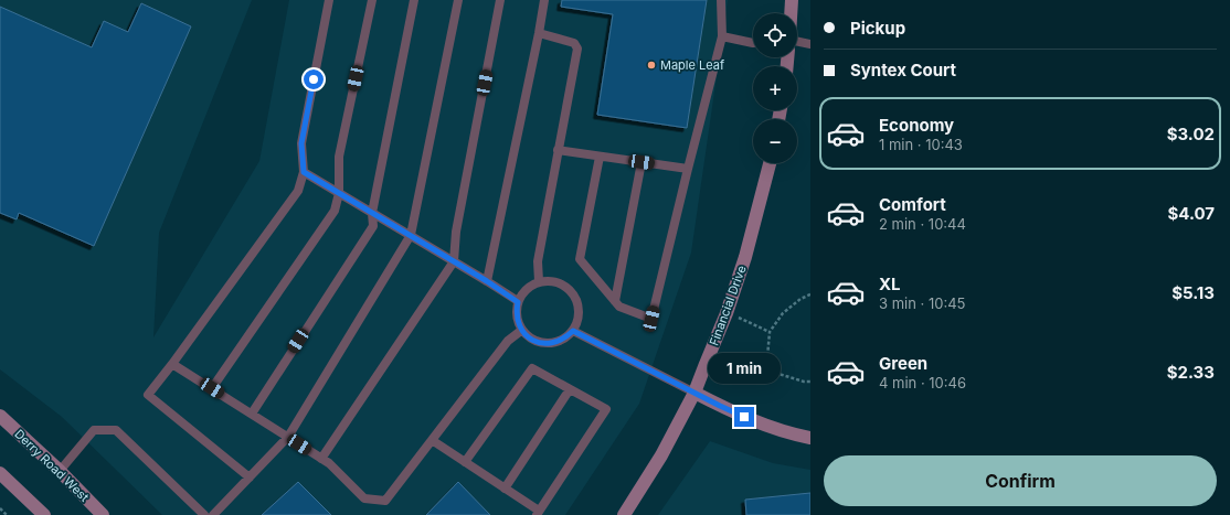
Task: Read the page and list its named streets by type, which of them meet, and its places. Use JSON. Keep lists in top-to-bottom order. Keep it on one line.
{"streets":{"street":["Financial Drive","Derry Road West"]},"places":["Maple Leaf"],"page":{"banner":["Pickup","Syntex Court"],"map_buttons":["+","−"],"list":[{"name":"Economy","note":"1 min · 10:43","value":"$3.02"},{"name":"Comfort","note":"2 min · 10:44","value":"$4.07"},{"name":"XL","note":"3 min · 10:45","value":"$5.13"},{"name":"Green","note":"4 min · 10:46","value":"$2.33"}],"bubble":"1 min","buttons":"Confirm"}}
